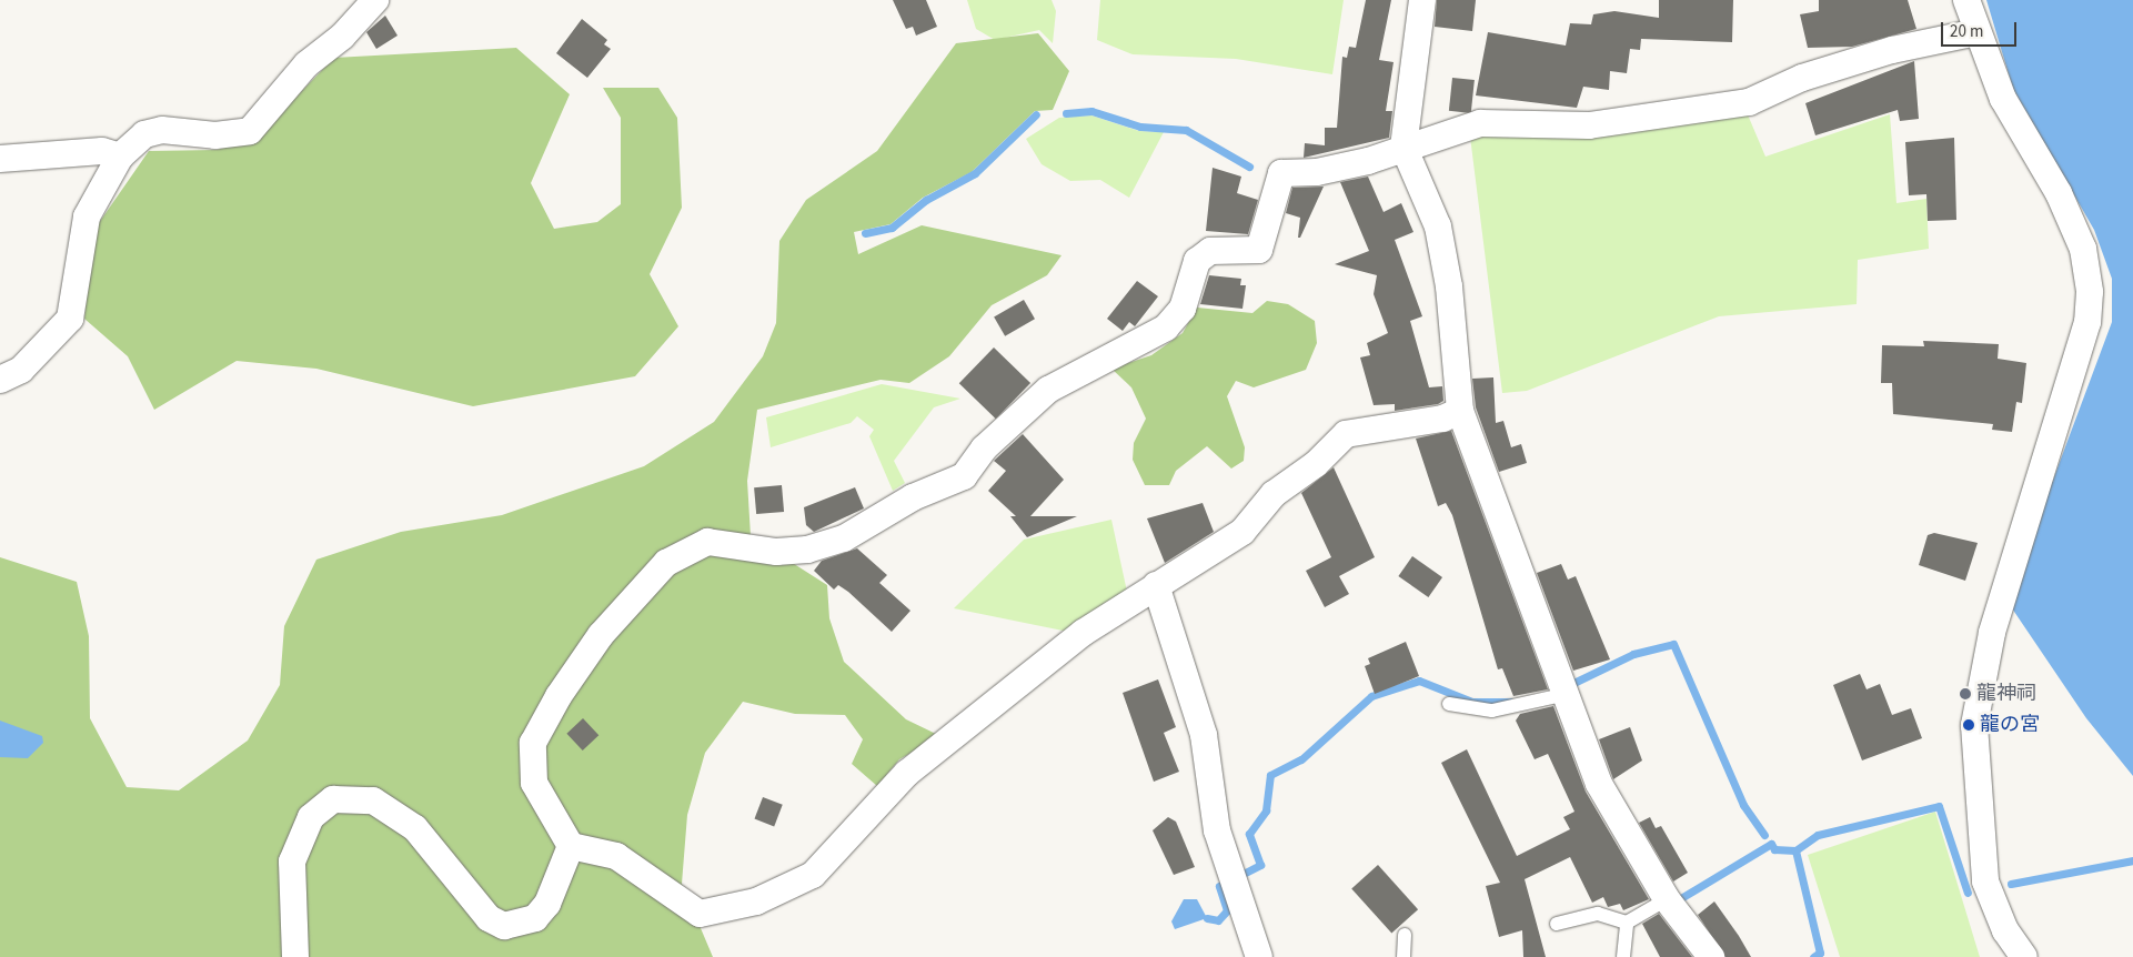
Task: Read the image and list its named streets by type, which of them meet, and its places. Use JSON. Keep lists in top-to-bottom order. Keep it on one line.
{"places":["龍神祠","龍の宮"],"scale_bar":"20 m"}
